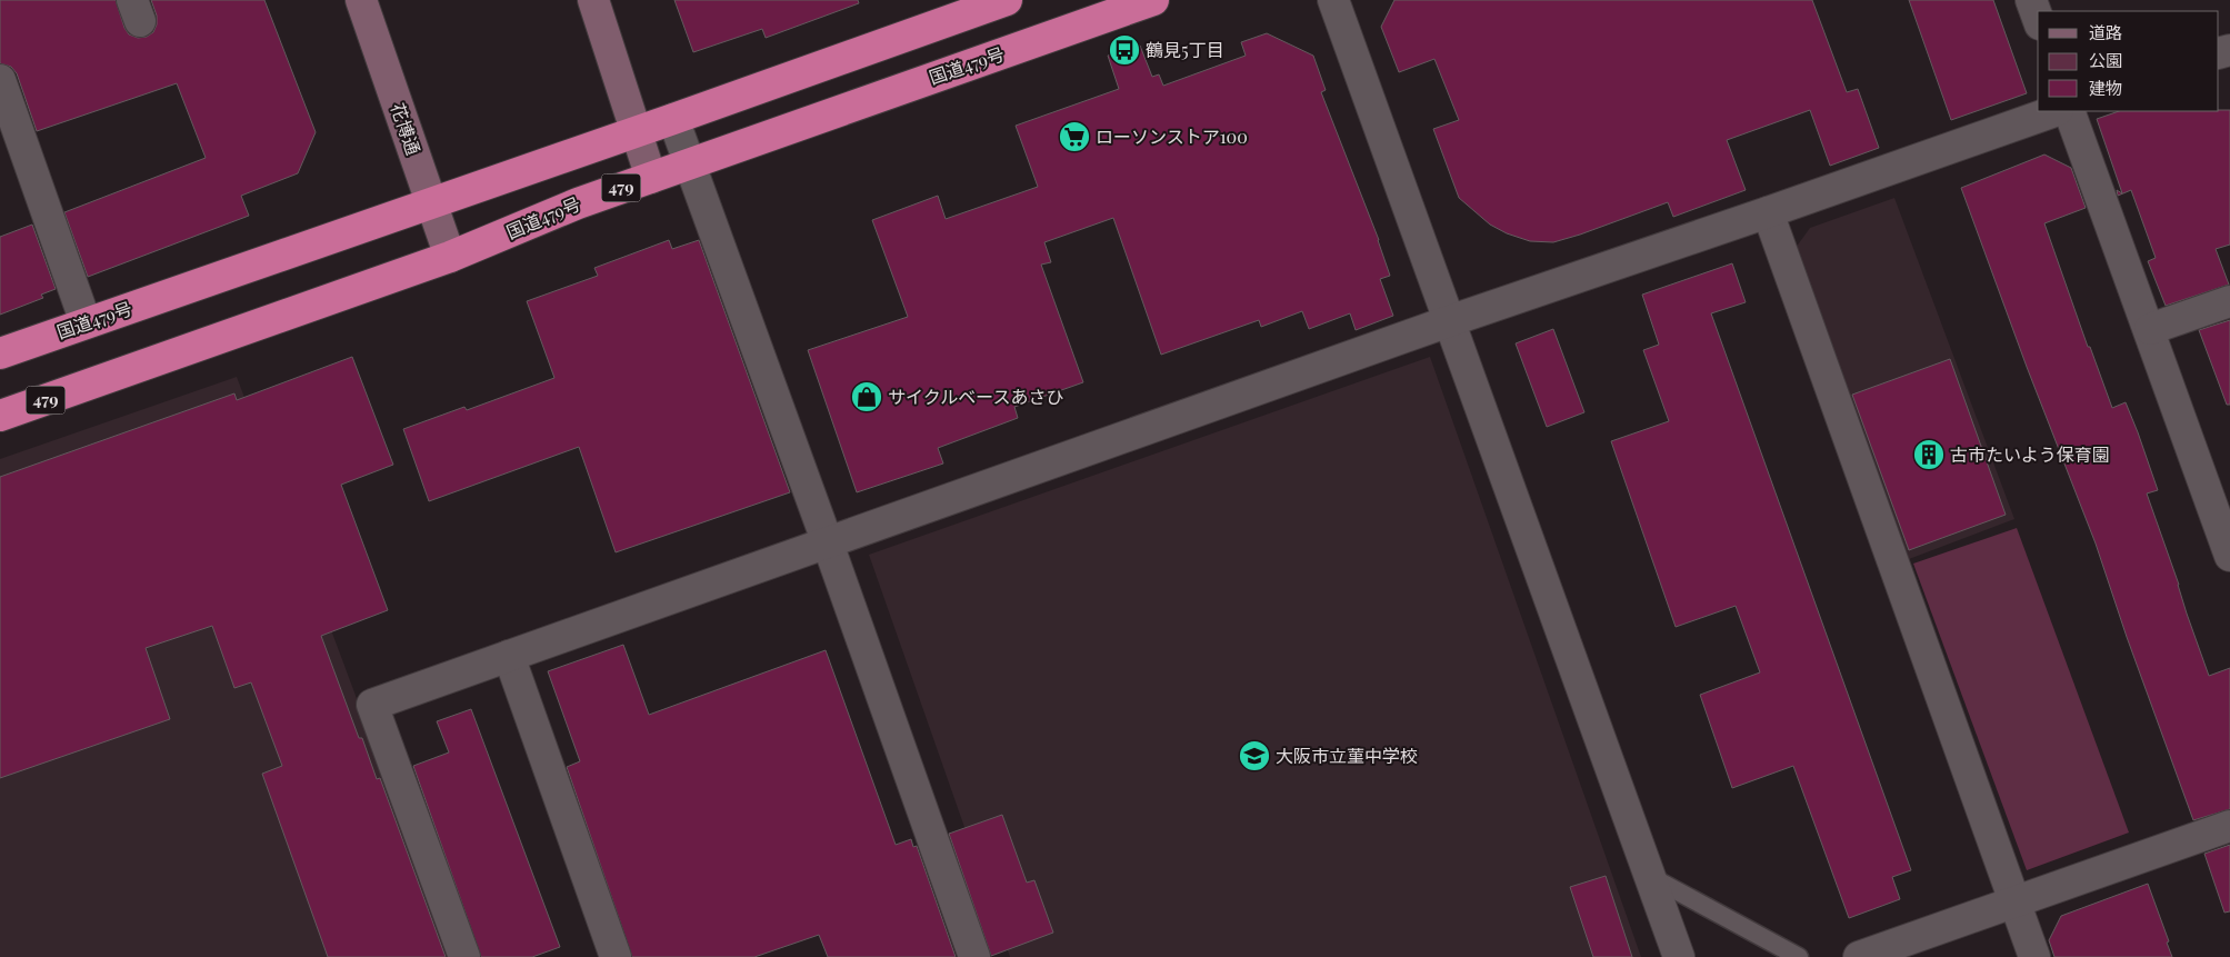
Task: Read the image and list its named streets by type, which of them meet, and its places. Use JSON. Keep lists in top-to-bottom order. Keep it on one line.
{"streets":{"highway":["国道479号","479"],"street":["花博通"]},"crossings":[["国道479号","花博通"]],"places":{"bus stop":["鶴見5丁目"],"supermarket":["ローソンストア100"],"shop":["サイクルベースあさひ"],"building":["古市たいよう保育園"],"school or university":["大阪市立菫中学校"]},"legend":["道路","公園","建物"]}
